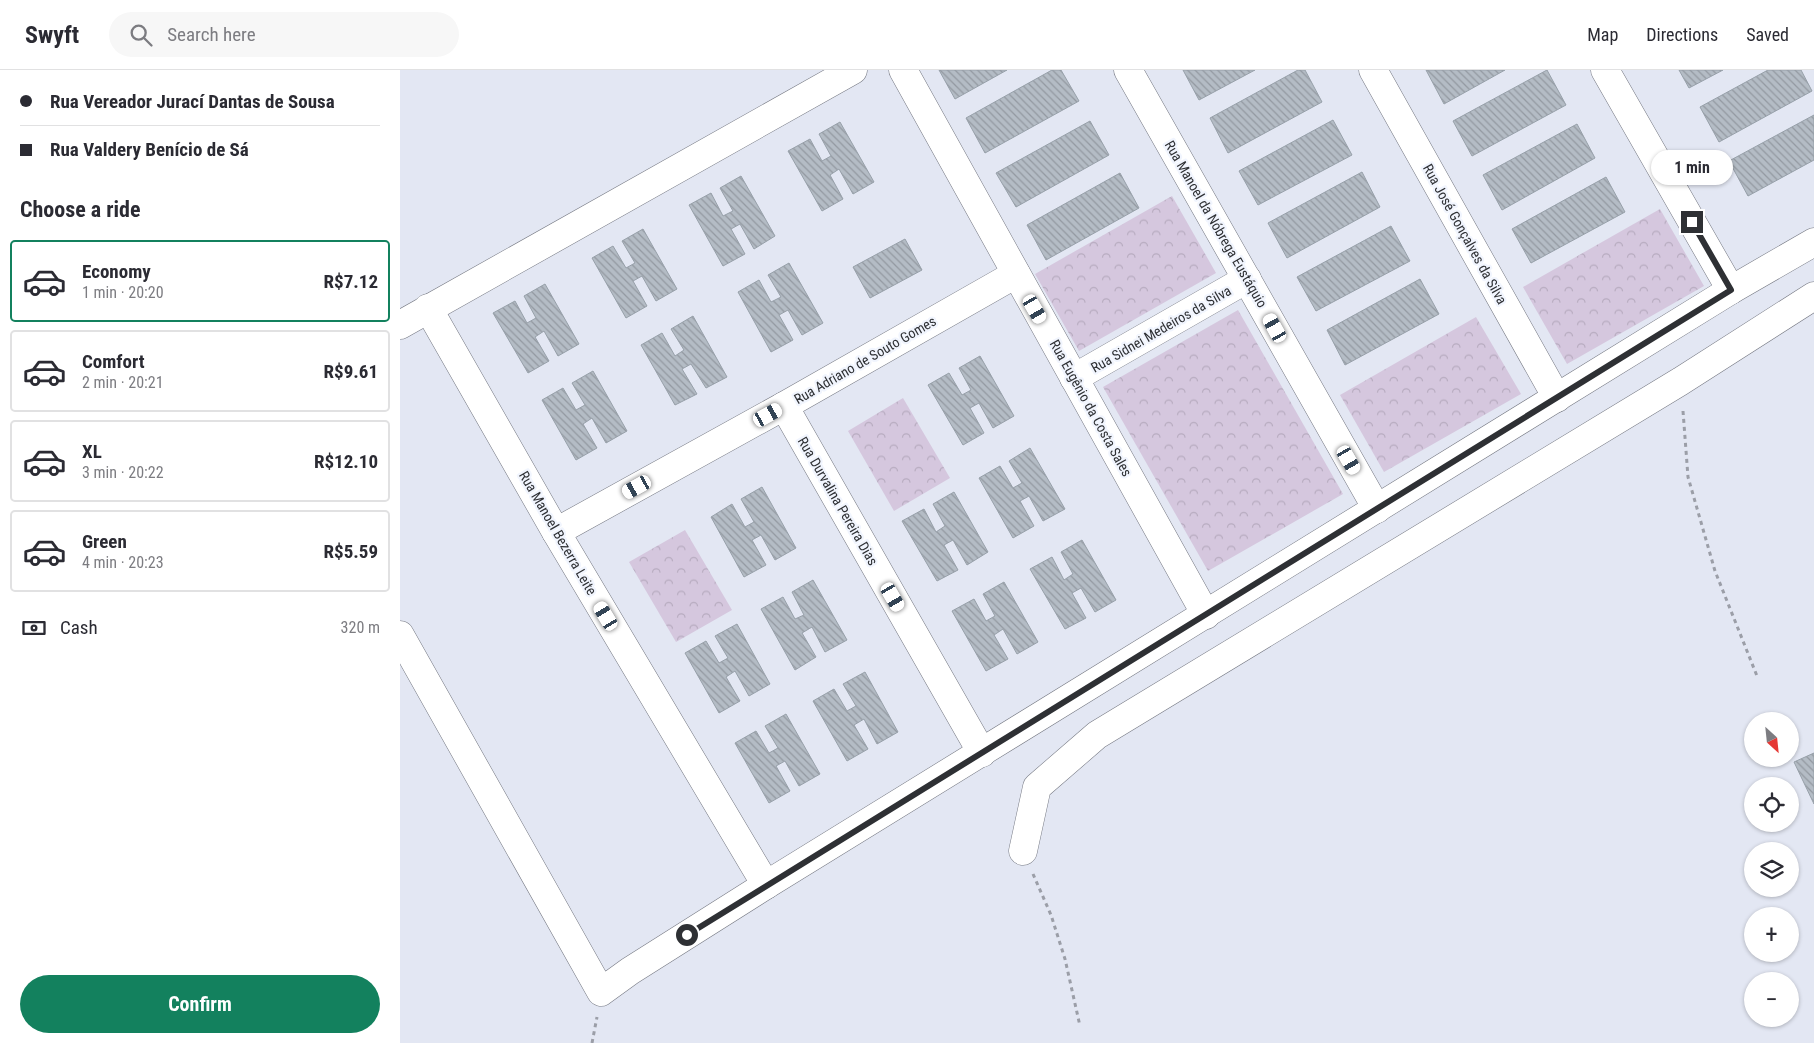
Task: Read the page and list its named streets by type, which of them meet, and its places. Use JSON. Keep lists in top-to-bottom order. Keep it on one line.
{"streets":{"street":["Rua Manoel da Nóbrega Eustáquio","Rua José Gonçalves da Silva","Rua Sidnei Medeiros da Silva","Rua Adriano de Souto Gomes","Rua Eugênio da Costa Sales","Rua Durvalina Pereira Dias","Rua Manoel Bezerra Leite"]},"crossings":[["Rua Manoel da Nóbrega Eustáquio","Rua Sidnei Medeiros da Silva"],["Rua Sidnei Medeiros da Silva","Rua Eugênio da Costa Sales"],["Rua Adriano de Souto Gomes","Rua Eugênio da Costa Sales"],["Rua Adriano de Souto Gomes","Rua Durvalina Pereira Dias"],["Rua Adriano de Souto Gomes","Rua Manoel Bezerra Leite"]],"north":"bottom right","page":{"header":"Swyft","search":"Search here","nav":["Map","Directions","Saved"],"banner":["Rua Vereador Jurací Dantas de Sousa","Rua Valdery Benício de Sá"],"bubble":"1 min","heading":"Choose a ride","list":[{"name":"Economy","note":"1 min · 20:20","value":"R$7.12"},{"name":"Comfort","note":"2 min · 20:21","value":"R$9.61"},{"name":"XL","note":"3 min · 20:22","value":"R$12.10"},{"name":"Green","note":"4 min · 20:23","value":"R$5.59"}],"pay":["Cash","320 m"],"map_buttons":["+","−"],"buttons":"Confirm"}}
